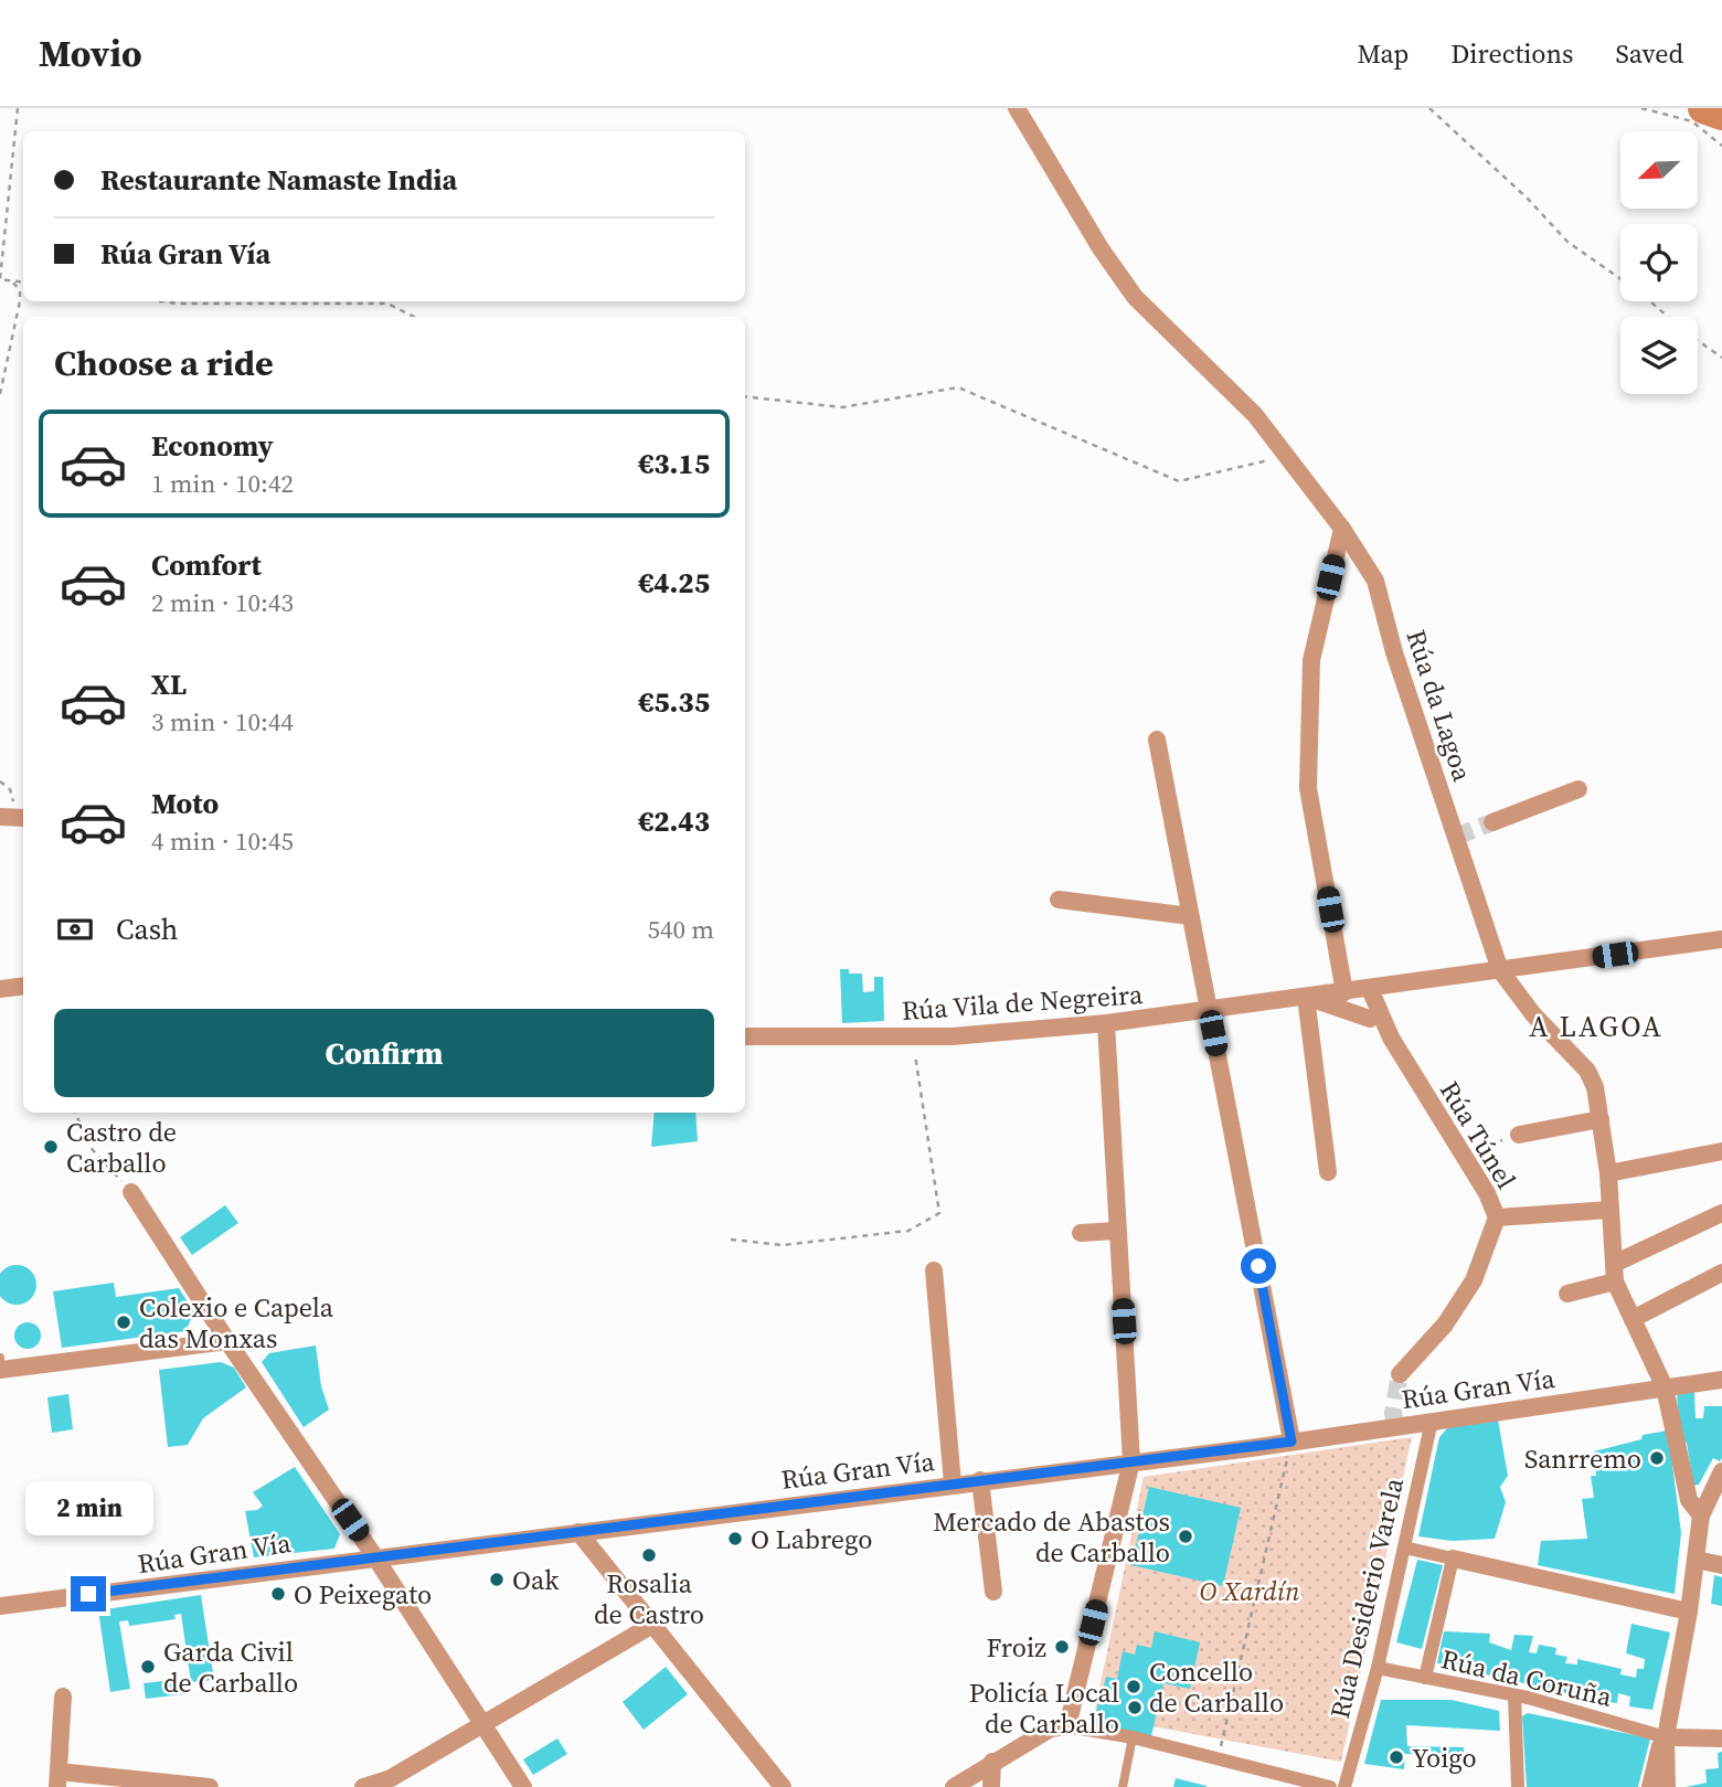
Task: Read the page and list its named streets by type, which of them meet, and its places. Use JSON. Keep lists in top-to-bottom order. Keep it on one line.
{"streets":{"street":["Rúa da Lagoa","Rúa Vila de Negreira","Rúa Túnel","Rúa Gran Vía","Rúa Desiderio Varela","Rúa da Coruña"]},"crossings":[["Rúa da Lagoa","Rúa Vila de Negreira"],["Rúa da Lagoa","Rúa Túnel"],["Rúa da Lagoa","Rúa Gran Vía"],["Rúa Vila de Negreira","Rúa Túnel"],["Rúa Gran Vía","Rúa Desiderio Varela"],["Rúa Desiderio Varela","Rúa da Coruña"]],"districts":["A LAGOA"],"parks":["O Xardín"],"places":["Castro de Carballo","Colexio e Capela das Monxas","Sanrremo","Mercado de Abastos de Carballo","O Labrego","Rosalia de Castro","Oak","O Peixegato","Froiz","Garda Civil de Carballo","Concello de Carballo","Policía Local de Carballo","Yoigo"],"north":"bottom left","page":{"header":"Movio","nav":["Map","Directions","Saved"],"banner":["Restaurante Namaste India","Rúa Gran Vía"],"heading":"Choose a ride","list":[{"name":"Economy","note":"1 min · 10:42","value":"€3.15"},{"name":"Comfort","note":"2 min · 10:43","value":"€4.25"},{"name":"XL","note":"3 min · 10:44","value":"€5.35"},{"name":"Moto","note":"4 min · 10:45","value":"€2.43"}],"pay":["Cash","540 m"],"buttons":"Confirm","bubble":"2 min"}}
